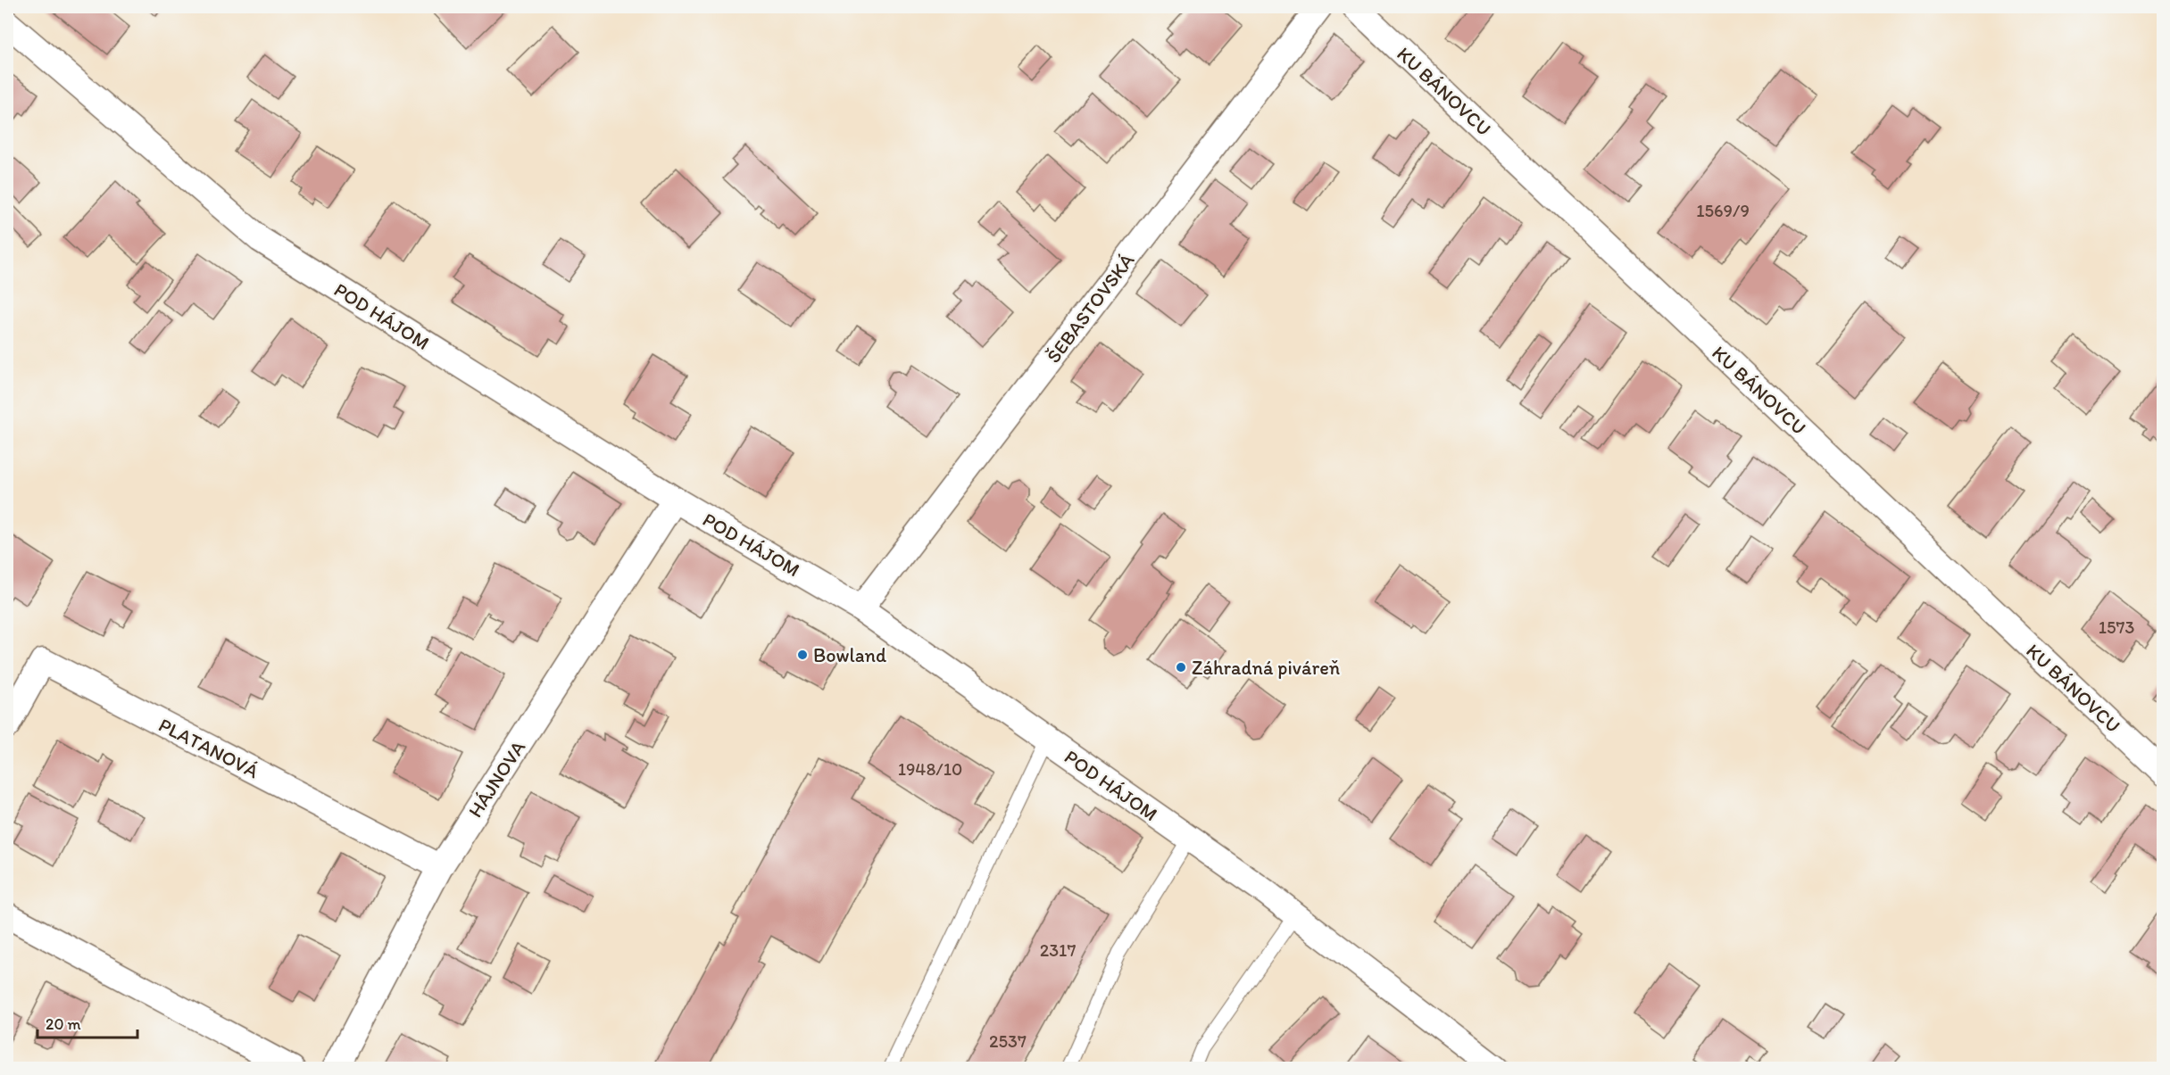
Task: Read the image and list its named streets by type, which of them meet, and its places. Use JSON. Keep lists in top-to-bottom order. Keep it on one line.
{"streets":{"street":["KU BÁNOVCU","ŠEBASTOVSKÁ","POD HÁJOM","PLATANOVÁ","HÁJNOVA"]},"crossings":[["ŠEBASTOVSKÁ","POD HÁJOM"],["POD HÁJOM","HÁJNOVA"],["PLATANOVÁ","HÁJNOVA"]],"places":["Bowland","Záhradná piváreň"],"house_numbers":["1569/9","1573","1948/10","2317","2537"],"scale_bar":"20 m"}
